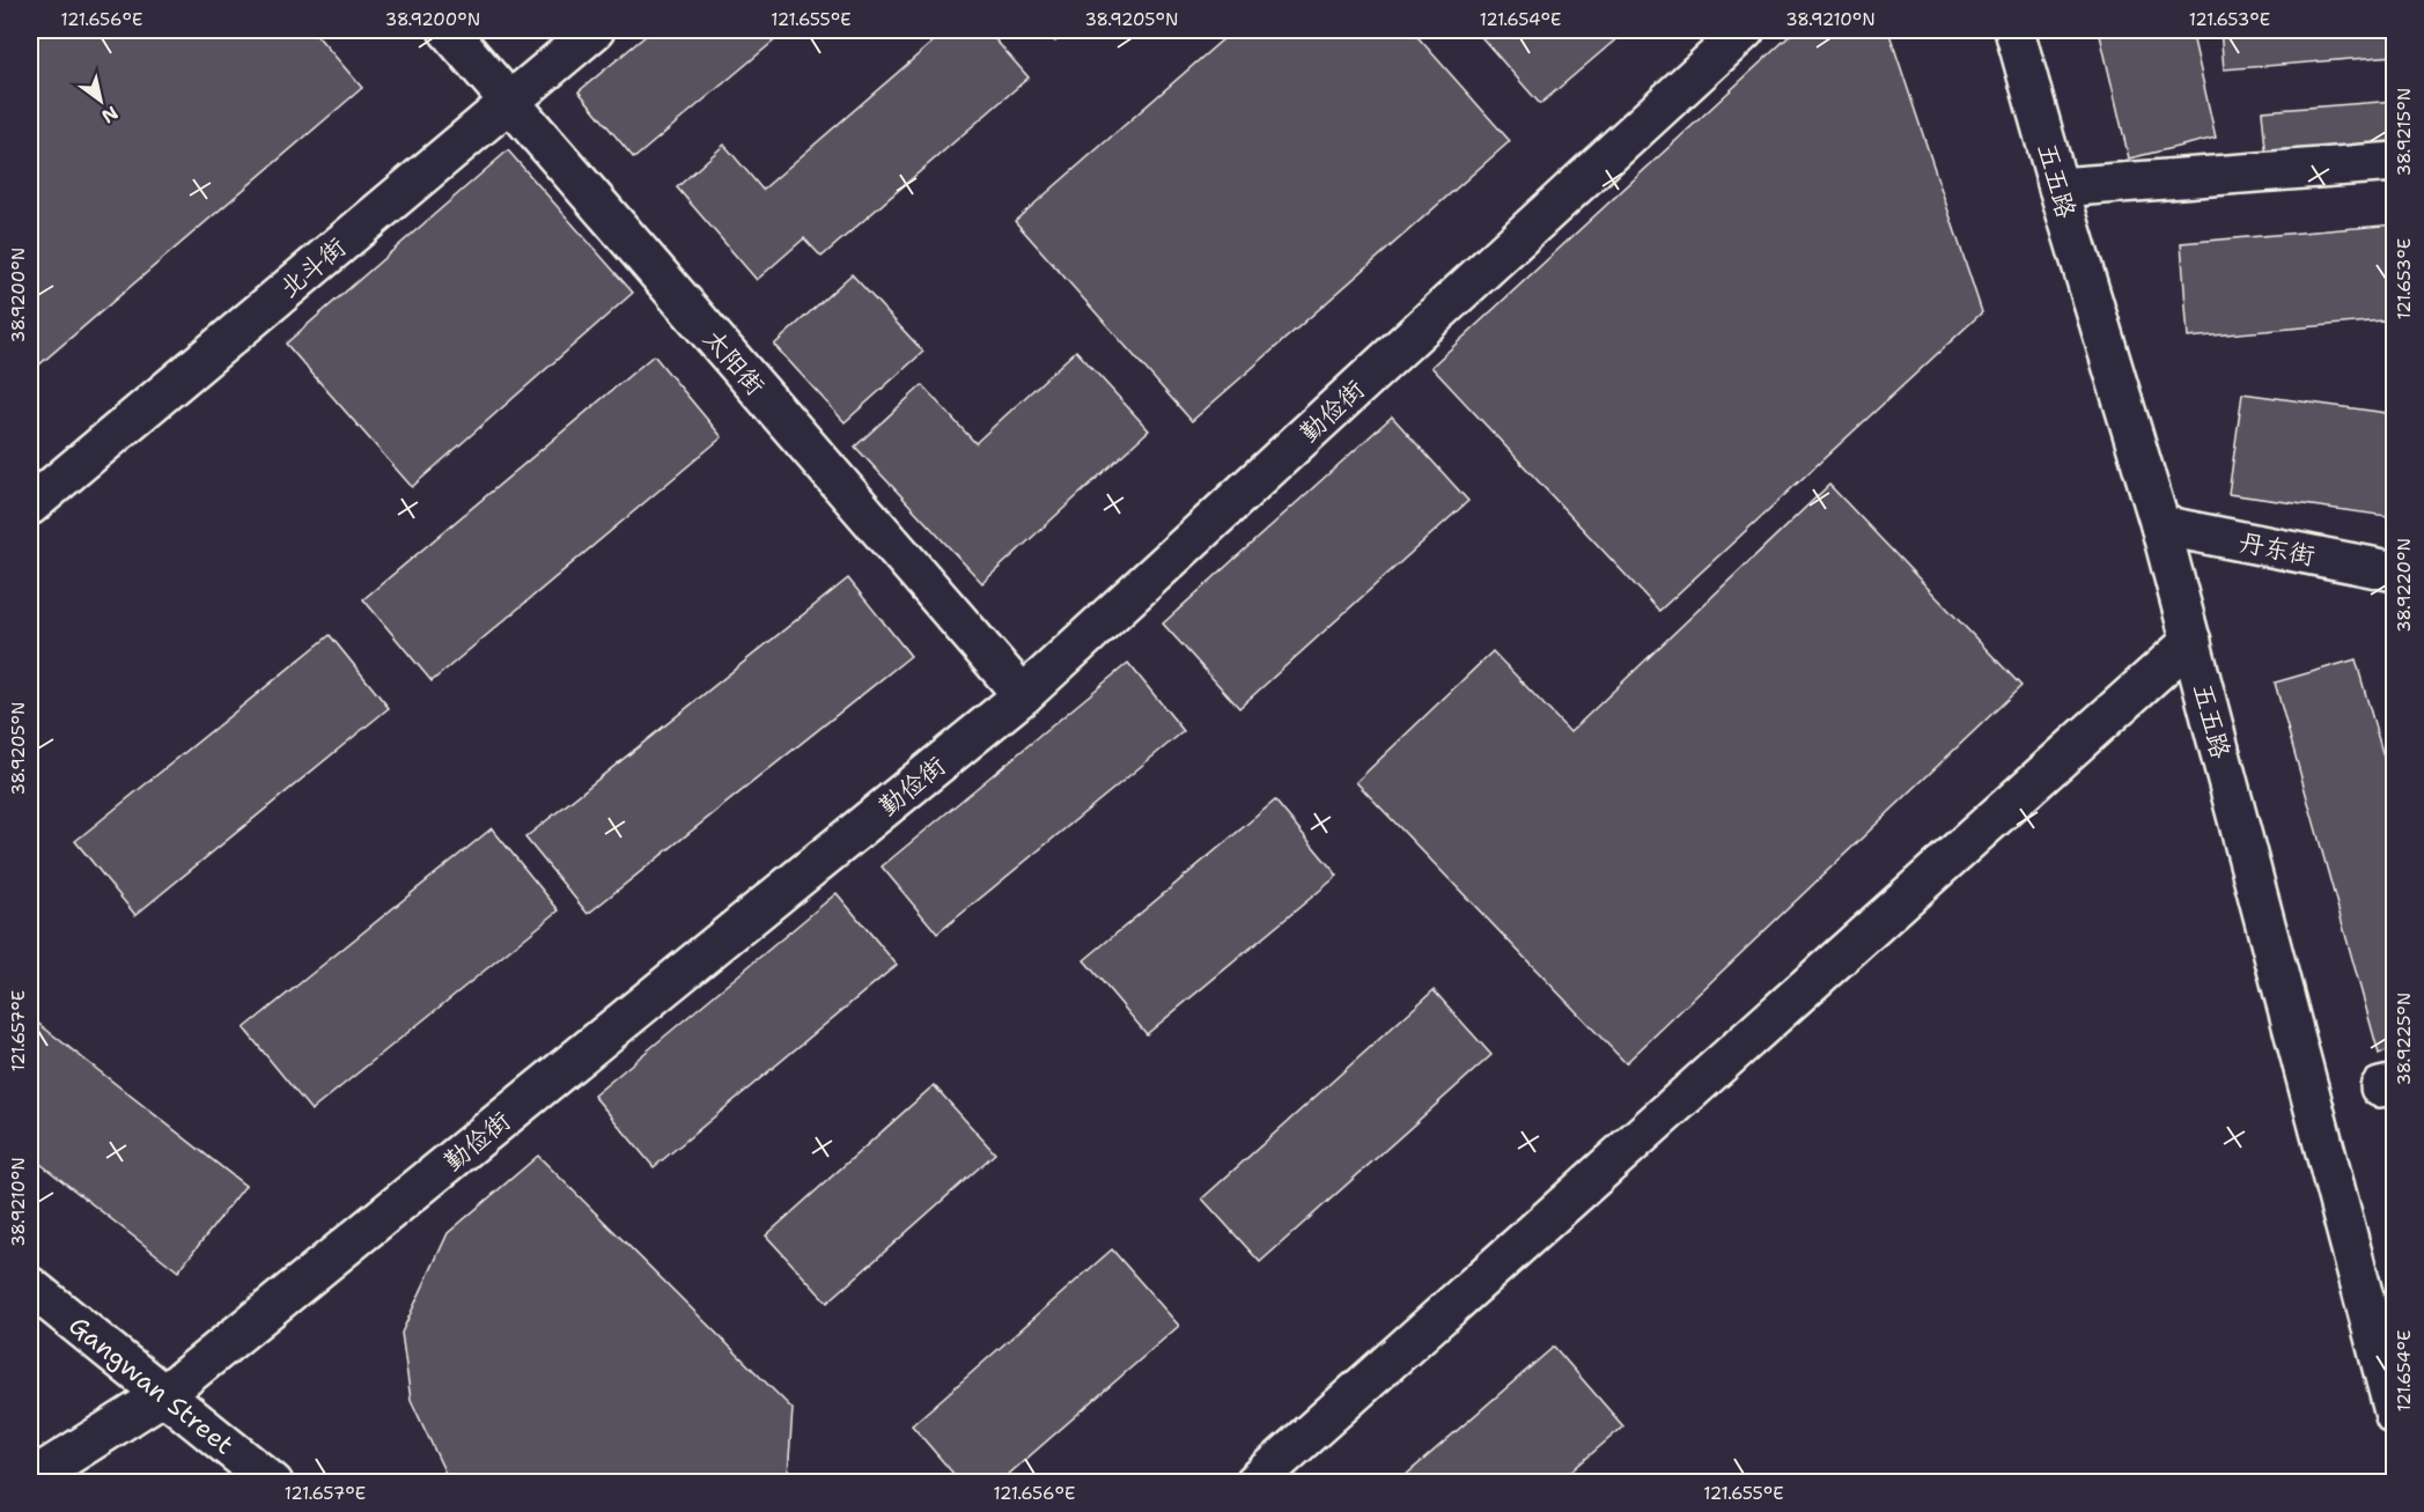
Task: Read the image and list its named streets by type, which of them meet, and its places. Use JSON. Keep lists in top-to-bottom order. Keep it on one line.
{"streets":{"street":["五五路","北斗街","太阳街","勤俭街","丹东街","Gangwan Street"]},"crossings":[["五五路","丹东街"],["北斗街","太阳街"],["太阳街","勤俭街"],["勤俭街","Gangwan Street"]],"north":"bottom right","coordinates":["121.656°E","38.9200°N","121.655°E","38.9205°N","121.654°E","38.9210°N","121.653°E","38.9215°N","38.9220°N","121.657°E","38.9225°N"]}
